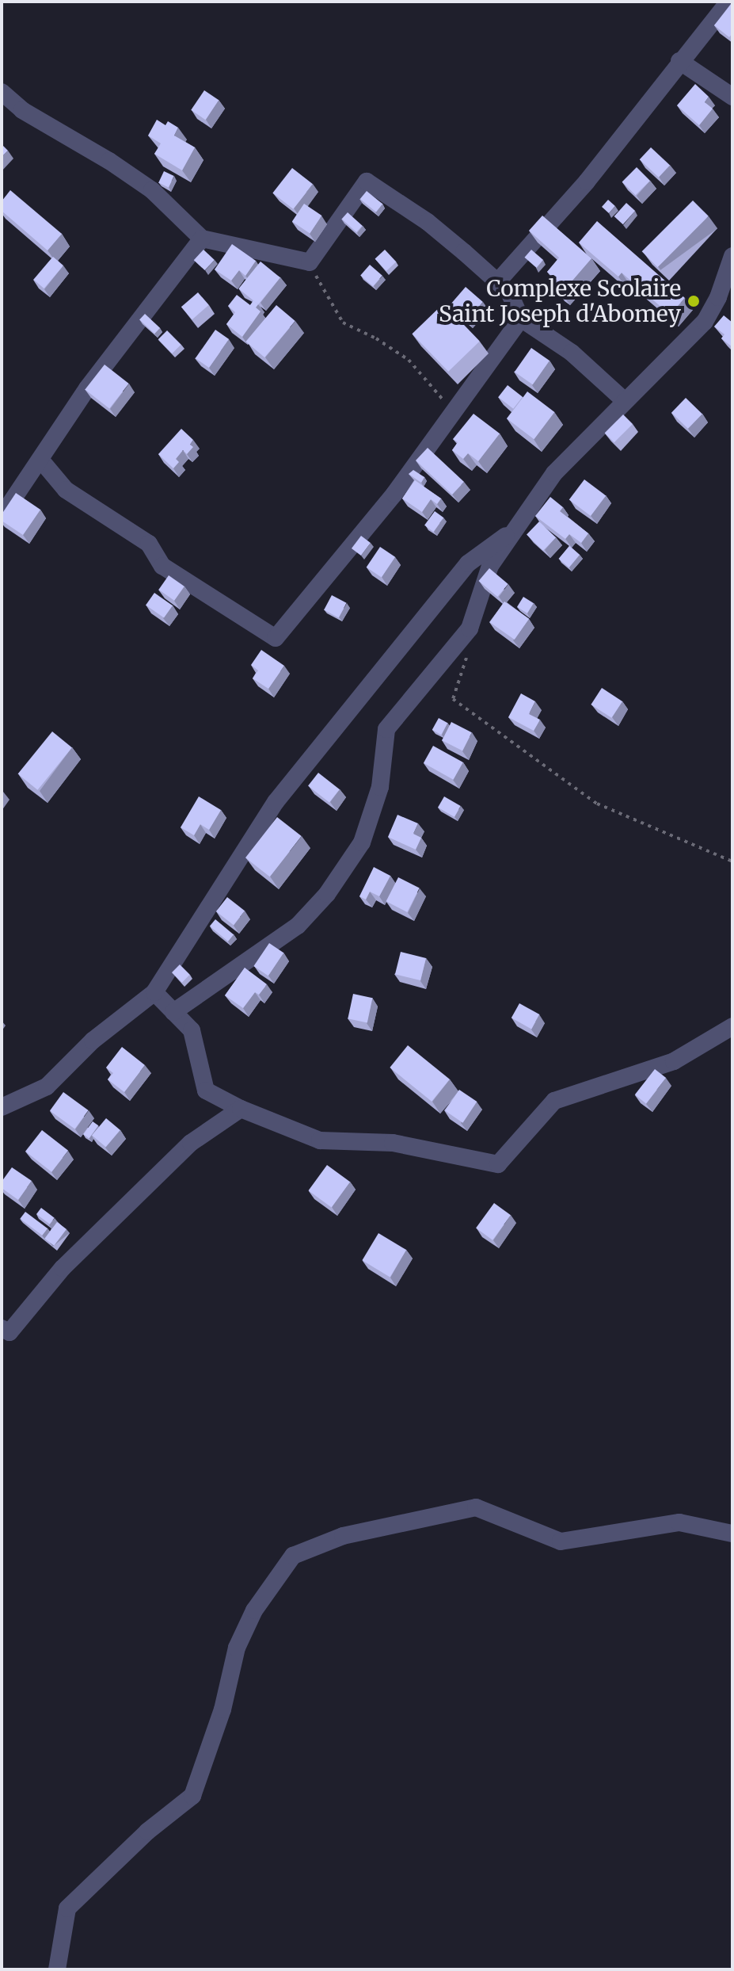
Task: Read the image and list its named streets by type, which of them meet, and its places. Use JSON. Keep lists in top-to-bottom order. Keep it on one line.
{"places":["Complexe Scolaire Saint Joseph d'Abomey"]}
